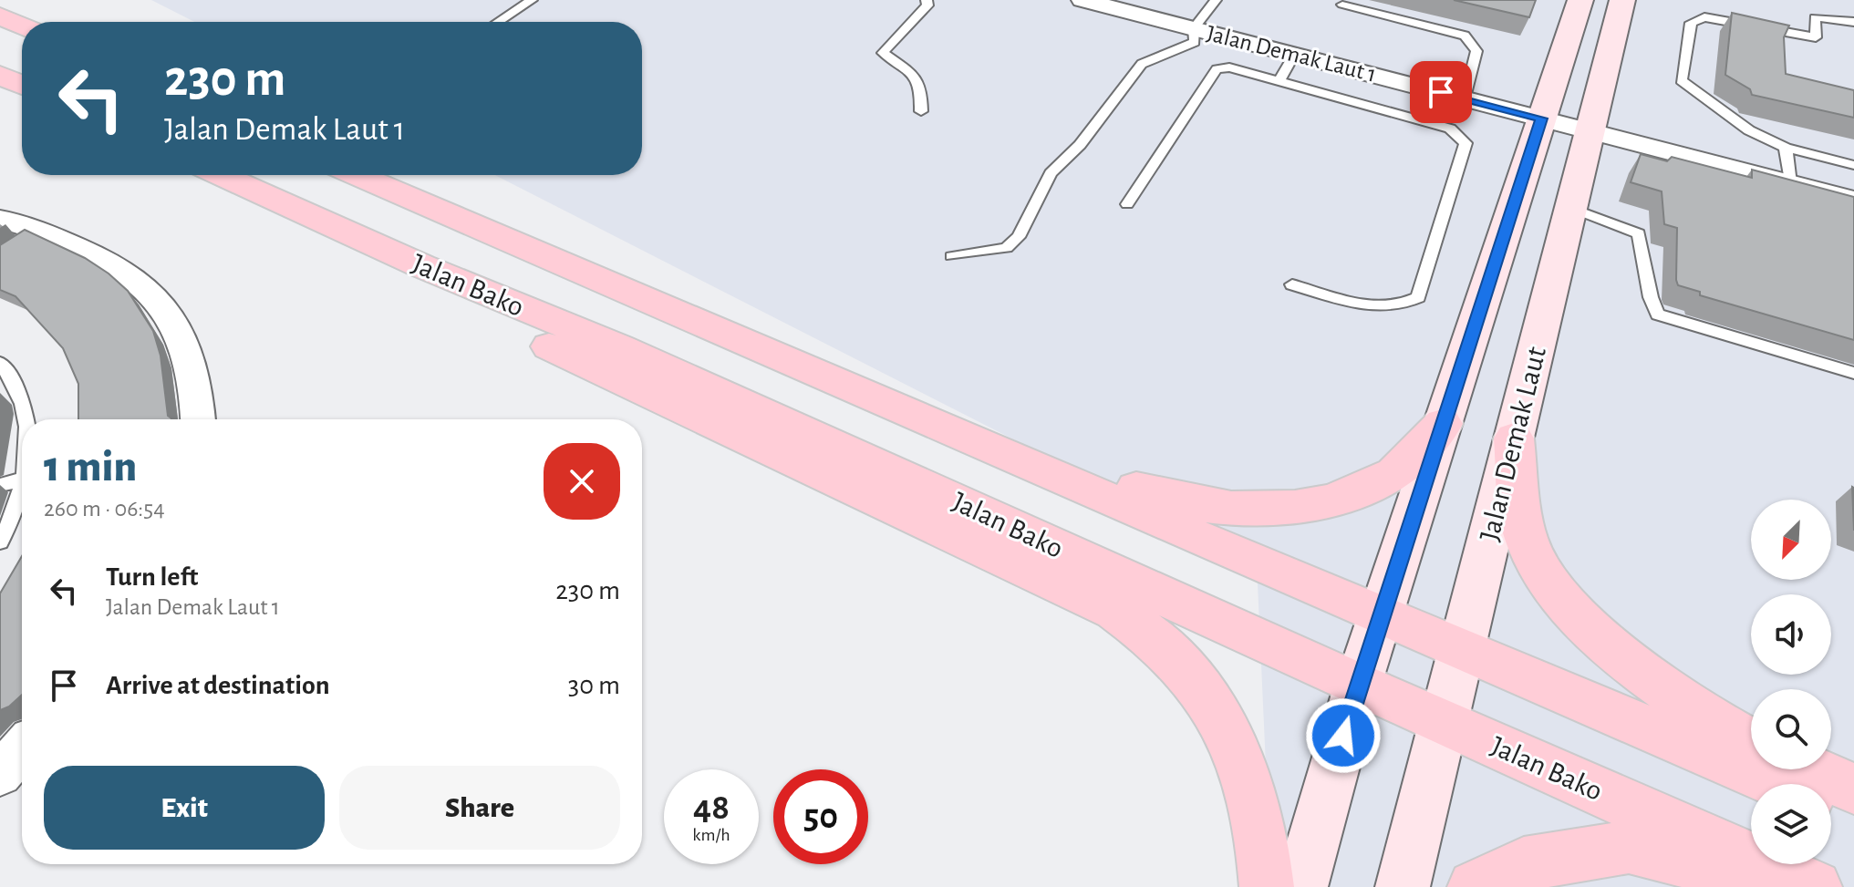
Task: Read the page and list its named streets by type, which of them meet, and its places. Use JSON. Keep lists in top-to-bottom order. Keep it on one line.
{"streets":{"main road":["Jalan Bako","Jalan Demak Laut"],"street":["Jalan Demak Laut 1"]},"crossings":[["Jalan Demak Laut 1","Jalan Demak Laut"],["Jalan Bako","Jalan Demak Laut"]],"north":"bottom left","page":{"turn":["230 m","Jalan Demak Laut 1"],"heading":["1 min","260 m · 06:54"],"list":[{"name":"Turn left","note":"Jalan Demak Laut 1","value":"230 m"},{"name":"Arrive at destination","value":"30 m"}],"buttons":["Exit","Share"],"speed":"48 km/h","limit":"50"}}
